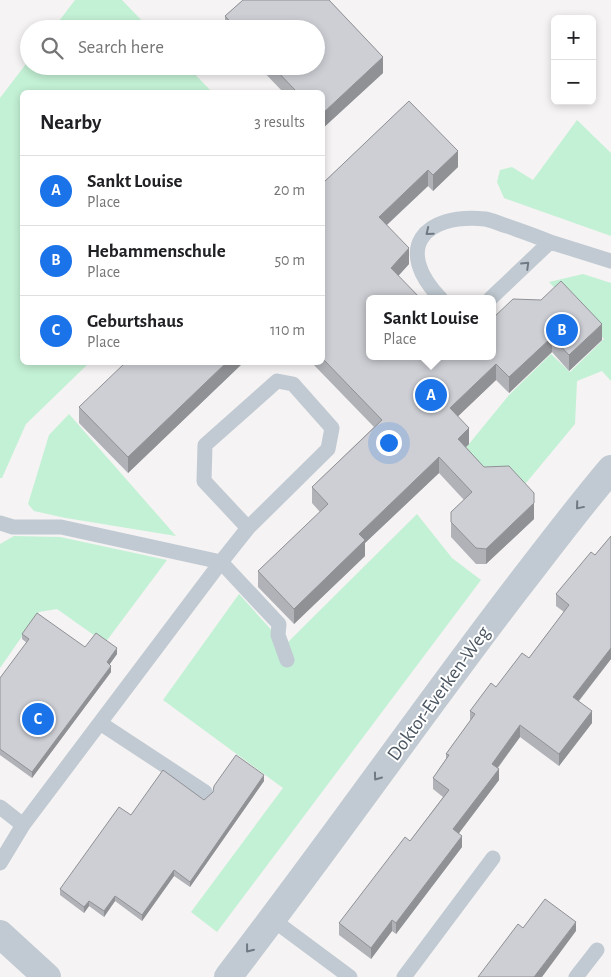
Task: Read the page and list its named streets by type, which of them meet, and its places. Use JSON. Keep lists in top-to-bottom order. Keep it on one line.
{"streets":{"street":["Doktor-Everken-Weg"]},"one_way":["Doktor-Everken-Weg"],"page":{"map_buttons":["+","−"],"search":"Search here","heading":["Nearby","3 results"],"list":[{"mark":"A","name":"Sankt Louise","note":"Place","value":"20 m"},{"mark":"B","name":"Hebammenschule","note":"Place","value":"50 m"},{"mark":"C","name":"Geburtshaus","note":"Place","value":"110 m"}],"popup":["Sankt Louise","Place"],"pins":["B","A","C"]}}
